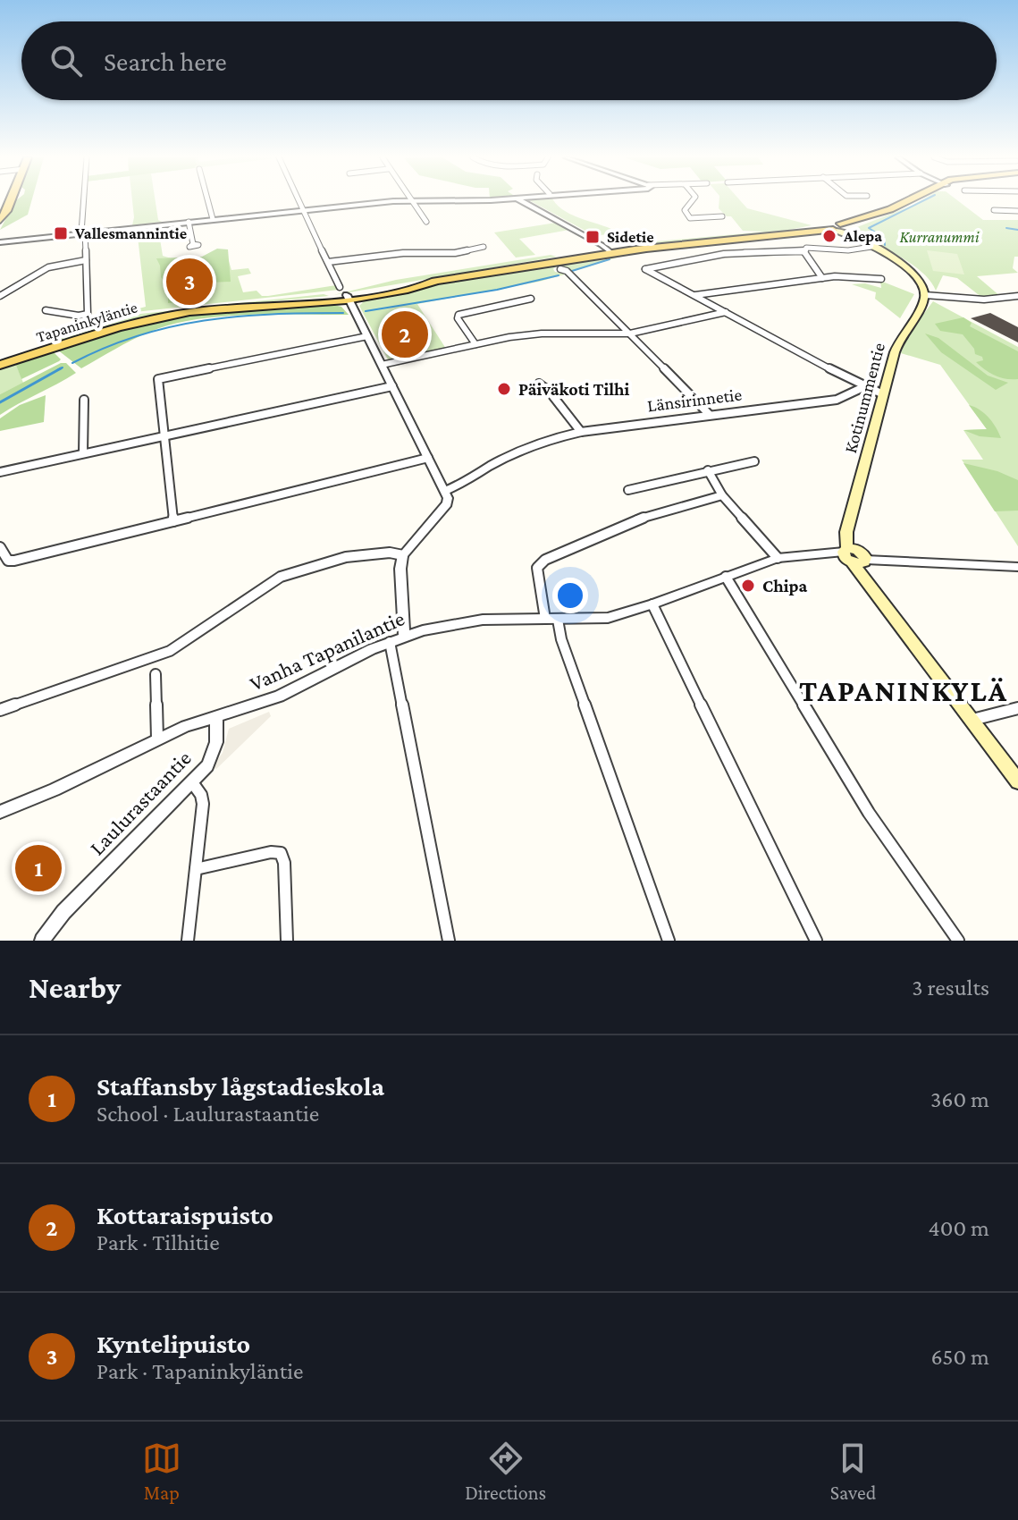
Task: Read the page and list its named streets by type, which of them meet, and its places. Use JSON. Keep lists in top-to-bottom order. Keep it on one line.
{"streets":{"main road":["Tapaninkyläntie","Kotinummentie"],"street":["Länsirinnetie","Vanha Tapanilantie","Laulurastaantie"]},"crossings":[["Kotinummentie","Vanha Tapanilantie"],["Vanha Tapanilantie","Laulurastaantie"]],"districts":["TAPANINKYLÄ"],"parks":["Kurranummi"],"places":{"transit":["Vallesmannintie","Sidetie"],"other":["Alepa","Päiväkoti Tilhi","Chipa"]},"page":{"search":"Search here","pins":["3","2","1"],"heading":["Nearby","3 results"],"list":[{"mark":"1","name":"Staffansby lågstadieskola","note":"School · Laulurastaantie","value":"360 m"},{"mark":"2","name":"Kottaraispuisto","note":"Park · Tilhitie","value":"400 m"},{"mark":"3","name":"Kyntelipuisto","note":"Park · Tapaninkyläntie","value":"650 m"}],"nav":["Map","Directions","Saved"]}}
